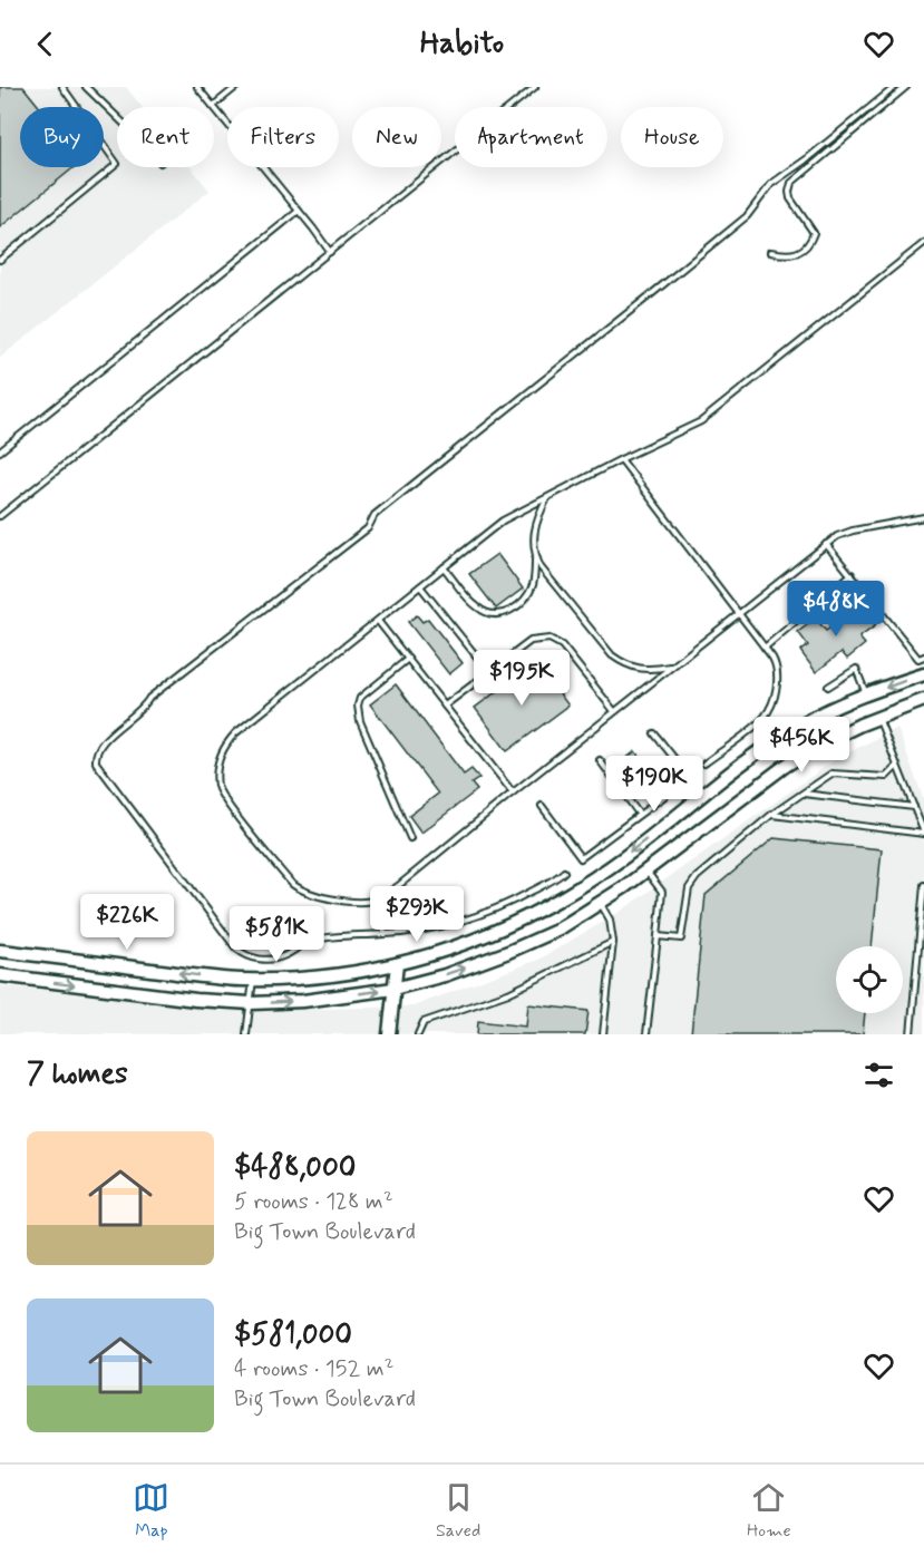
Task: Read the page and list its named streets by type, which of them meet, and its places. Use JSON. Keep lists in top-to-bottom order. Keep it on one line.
{"page":{"header":"Habito","chip":["Buy","Rent","Filters","New","Apartment","House"],"price":["$488K","$195K","$456K","$190K","$293K","$226K","$581K"],"heading":"7 homes","list":[{"name":"$488,000","note":"5 rooms · 128 m² · Big Town Boulevard"},{"name":"$581,000","note":"4 rooms · 152 m² · Big Town Boulevard"}],"tabs":["Map","Saved","Home"]}}
